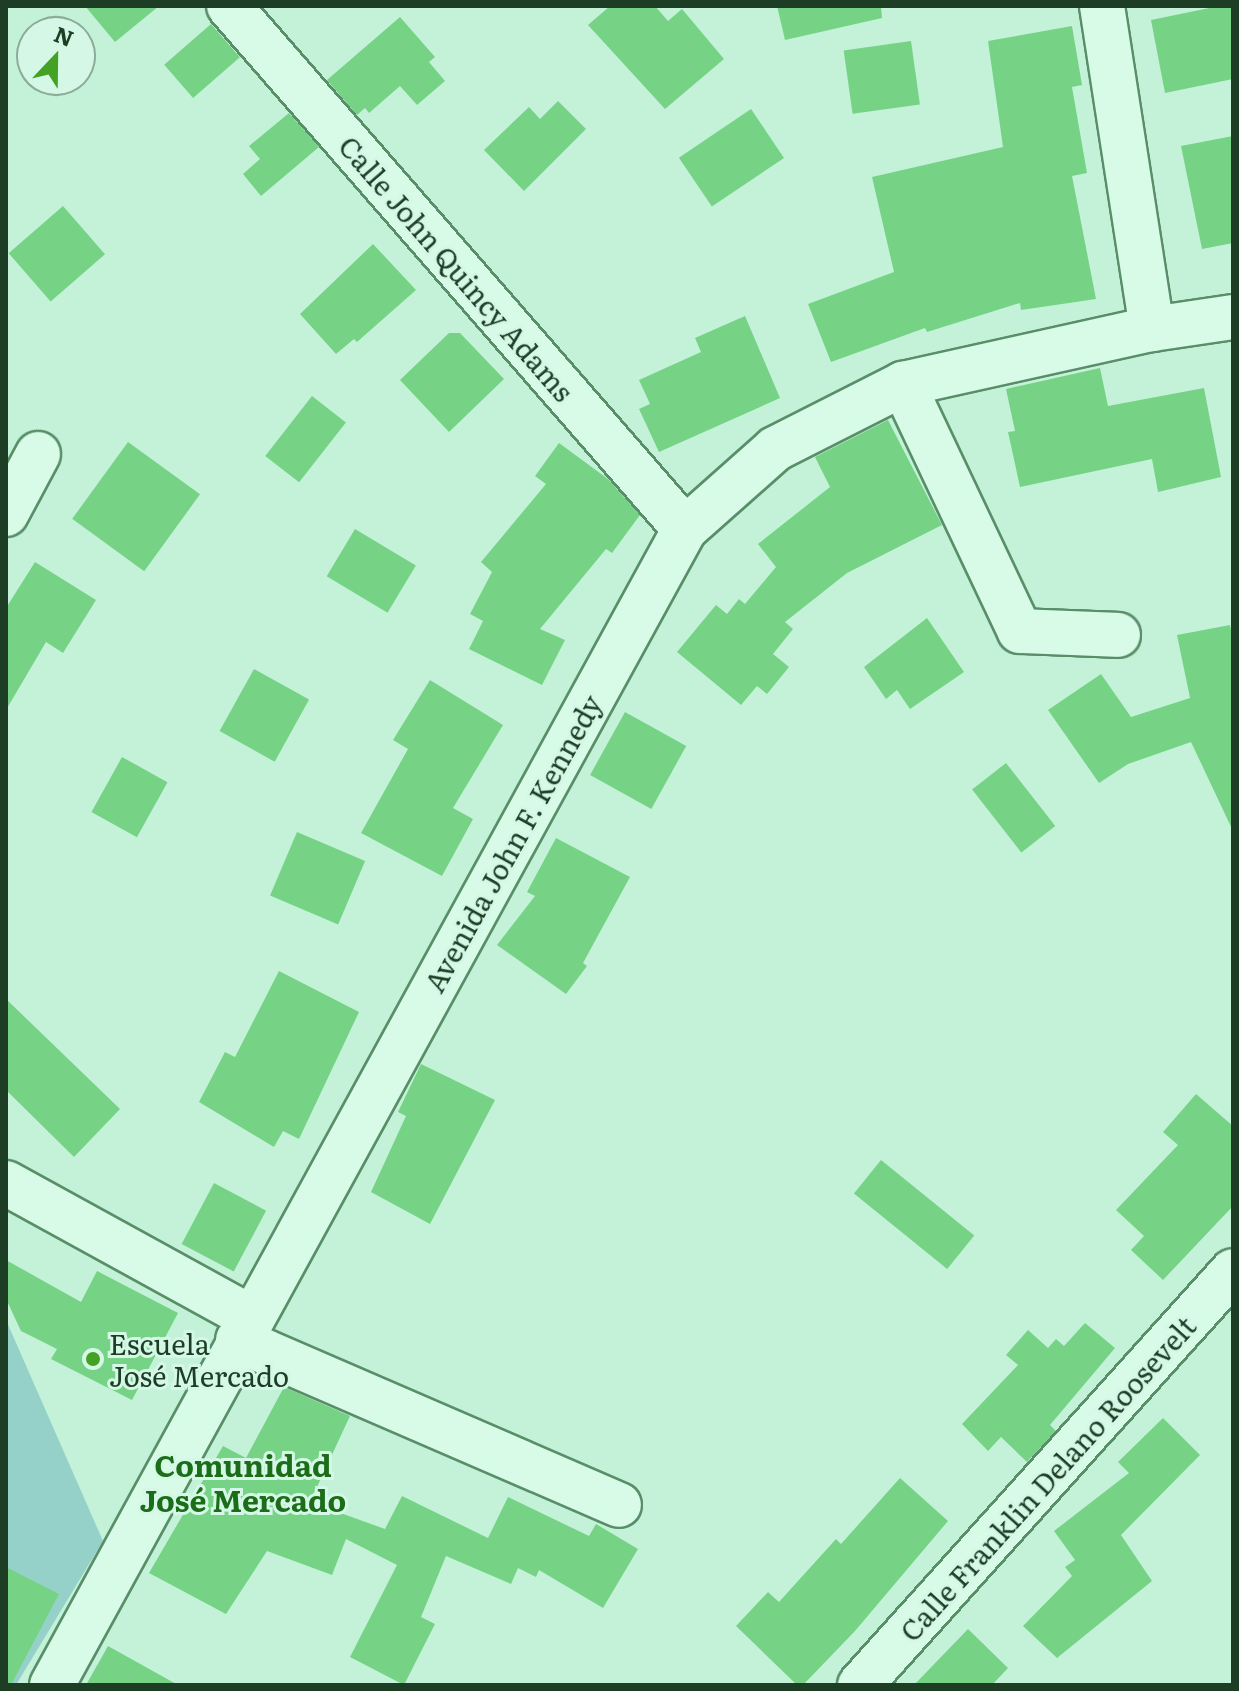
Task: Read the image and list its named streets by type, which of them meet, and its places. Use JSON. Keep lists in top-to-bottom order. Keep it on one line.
{"streets":{"street":["Calle John Quincy Adams","Avenida John F. Kennedy","Calle Franklin Delano Roosevelt"]},"crossings":[["Calle John Quincy Adams","Avenida John F. Kennedy"]],"districts":["Comunidad José Mercado"],"places":["Escuela José Mercado"],"north":"top"}
